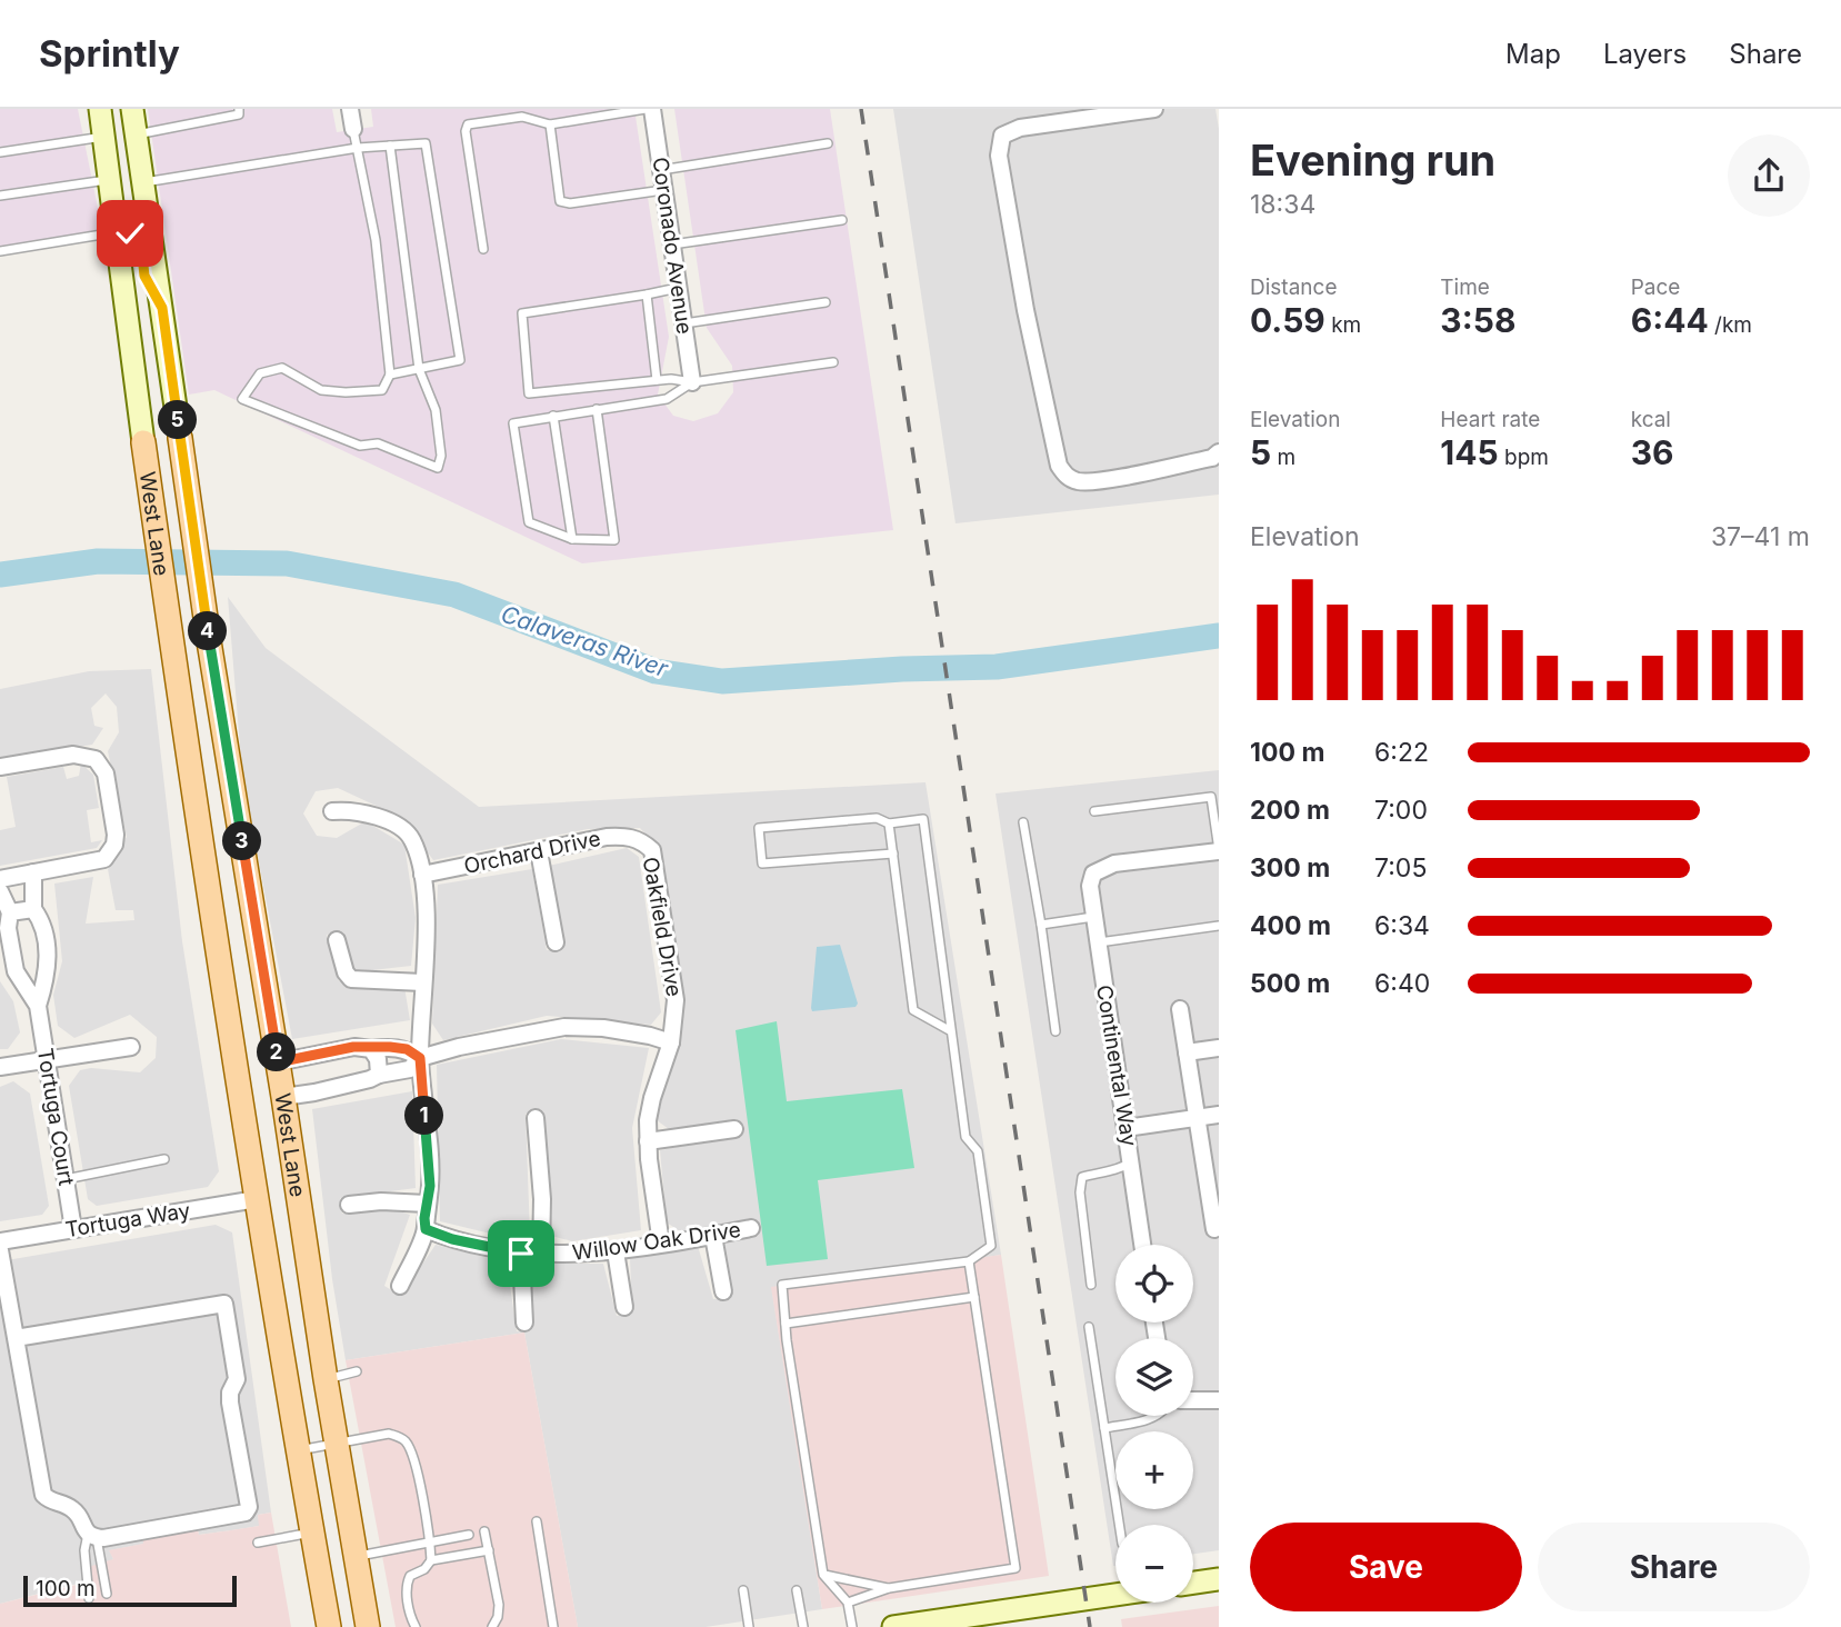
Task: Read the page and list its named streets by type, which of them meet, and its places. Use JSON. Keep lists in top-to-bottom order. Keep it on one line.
{"streets":{"main road":["West Lane"],"street":["Coronado Avenue","Orchard Drive","Oakfield Drive","Continental Way","Tortuga Court","Tortuga Way","Willow Oak Drive"]},"crossings":[["West Lane","Tortuga Way"],["Orchard Drive","Oakfield Drive"],["Oakfield Drive","Willow Oak Drive"],["Tortuga Court","Tortuga Way"]],"water":["Calaveras River"],"scale_bar":"100 m","page":{"header":"Sprintly","nav":["Map","Layers","Share"],"heading":["Evening run","18:34"],"stats":[["Distance","0.59 km"],["Time","3:58"],["Pace","6:44 /km"],["Elevation","5 m"],["Heart rate","145 bpm"],["kcal","36"]],"pins":["5","4","3","2","1"],"chart":["Elevation","37–41 m"],"list":[{"name":"100 m","note":"6:22"},{"name":"200 m","note":"7:00"},{"name":"300 m","note":"7:05"},{"name":"400 m","note":"6:34"},{"name":"500 m","note":"6:40"}],"map_buttons":["+","−"],"buttons":["Save","Share"],"scale":"100 m"}}
